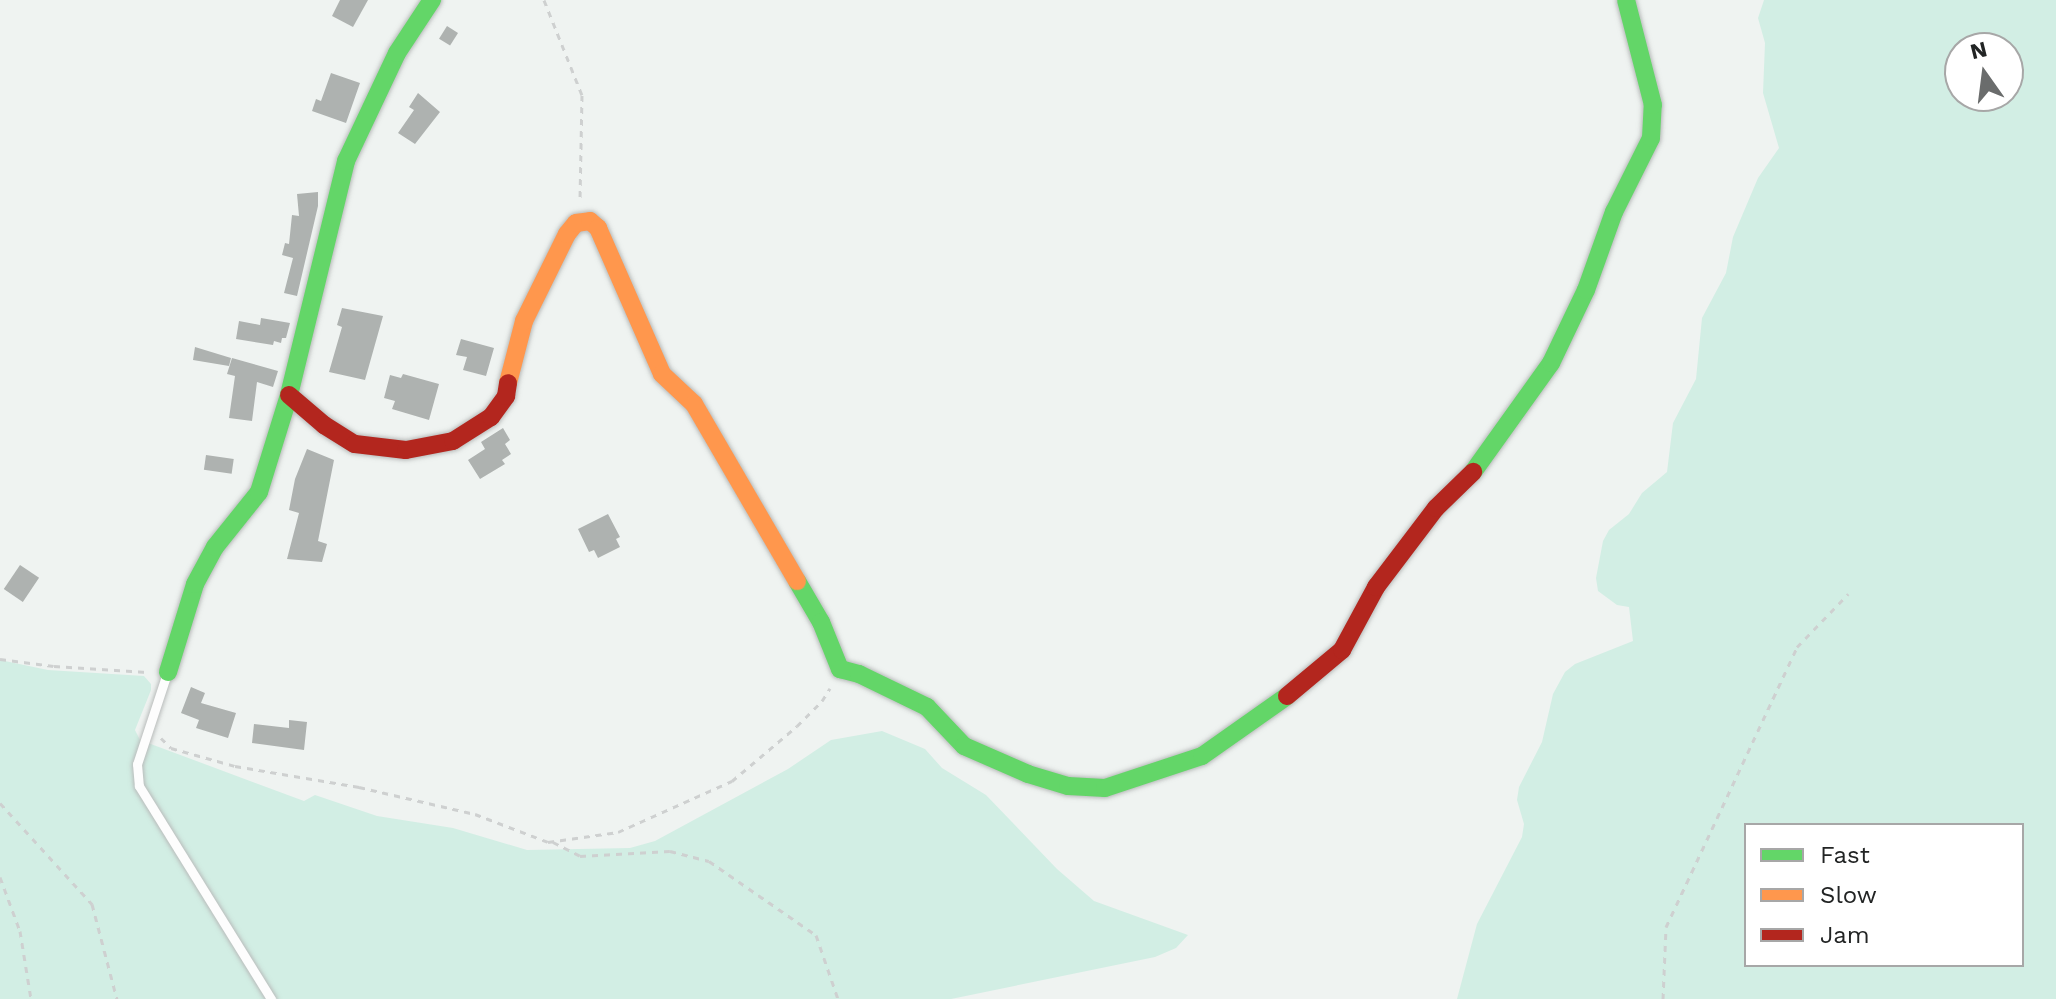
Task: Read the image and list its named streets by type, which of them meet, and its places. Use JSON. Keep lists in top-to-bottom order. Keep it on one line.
{"legend":["Fast","Slow","Jam"],"north":"top"}
